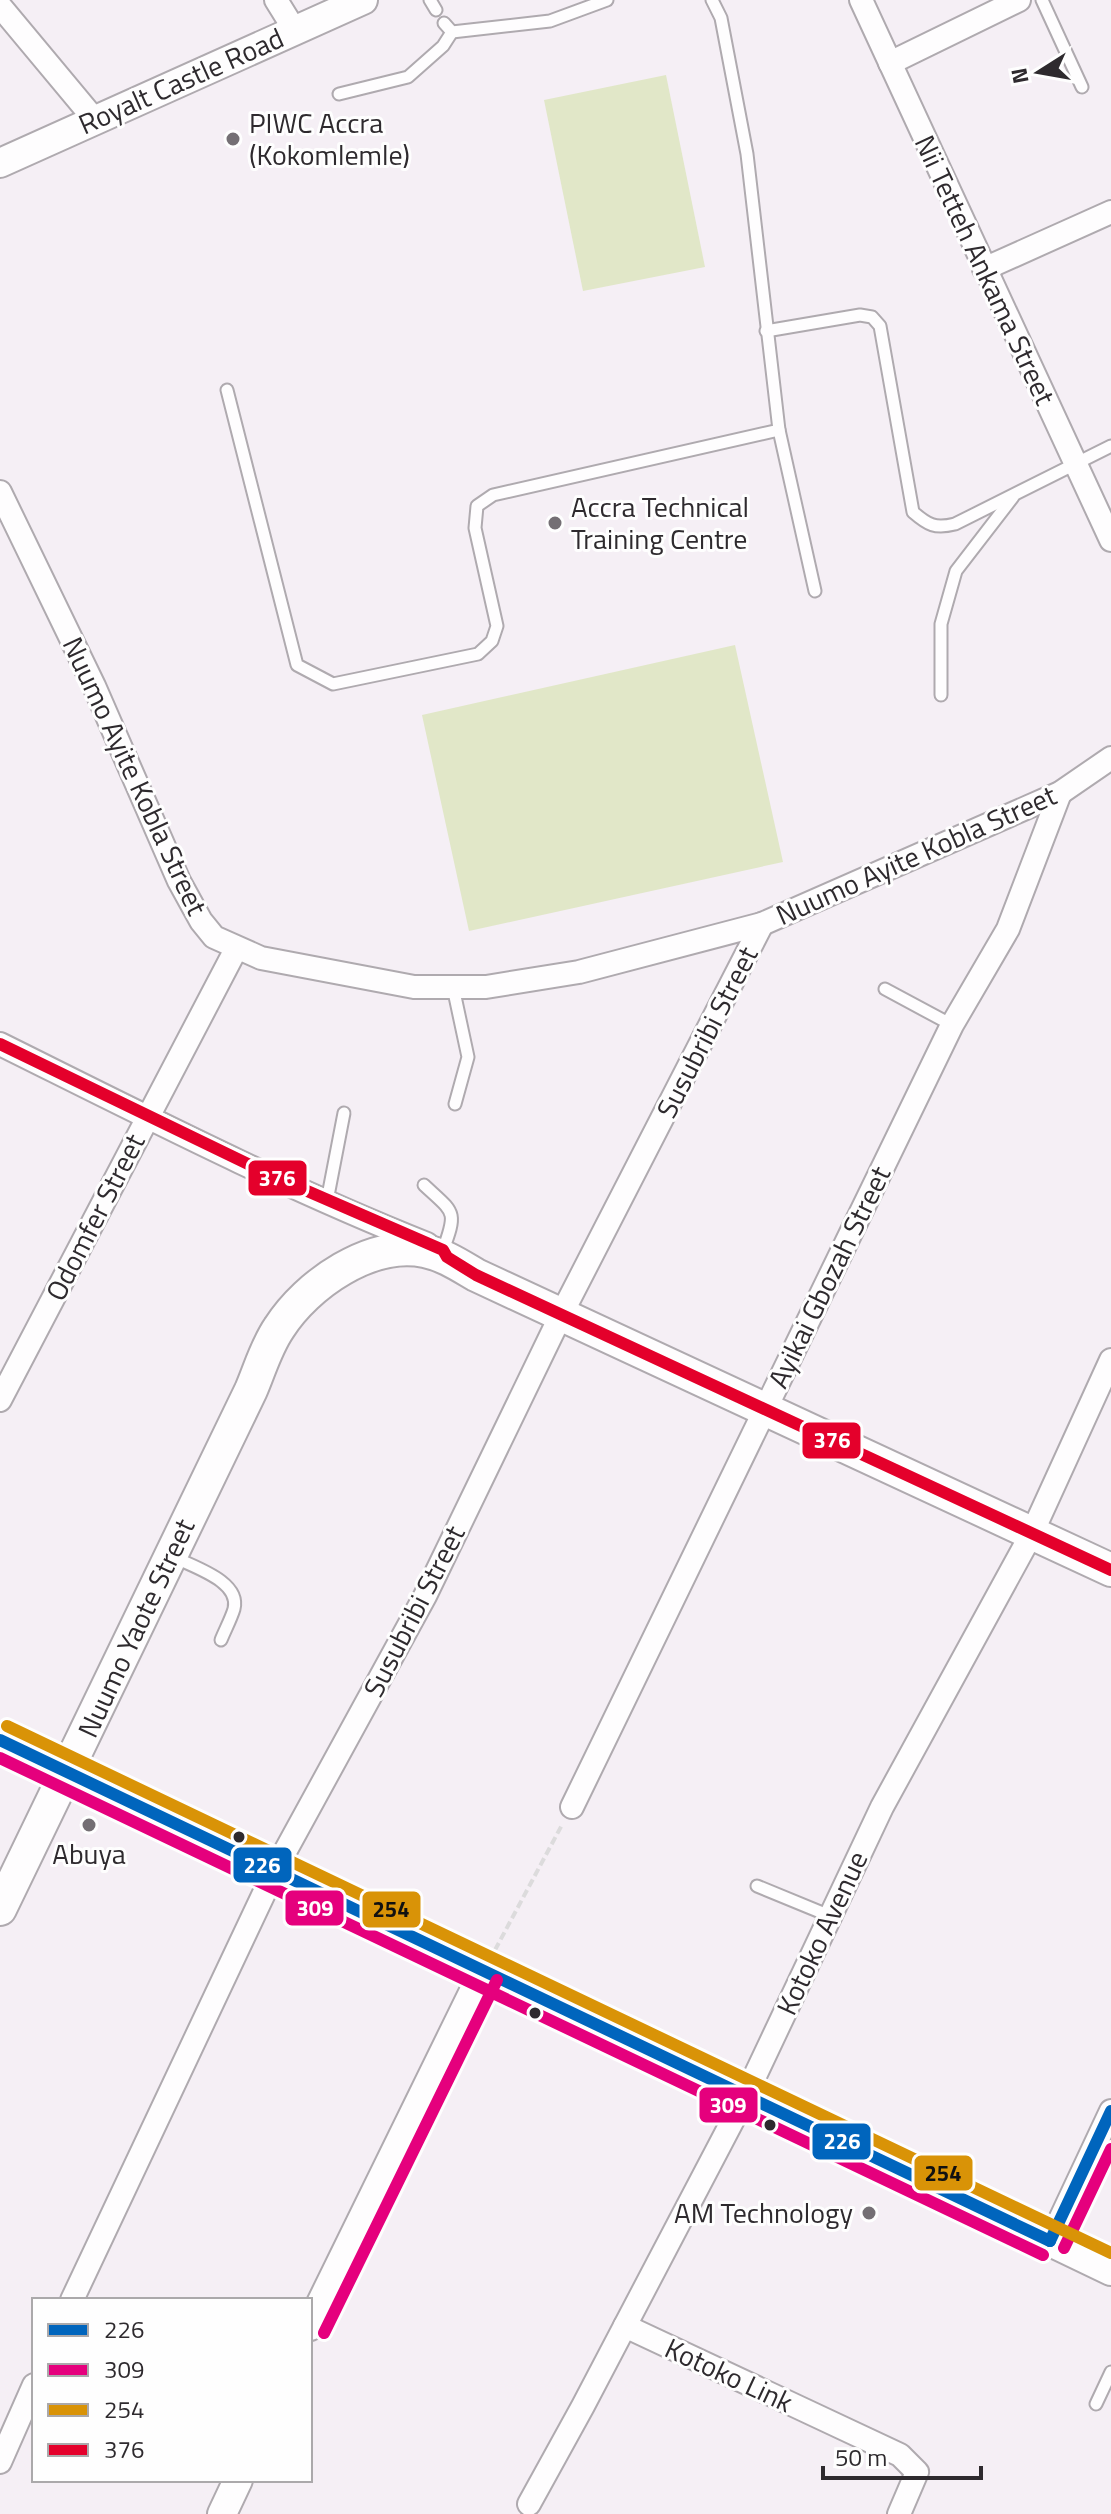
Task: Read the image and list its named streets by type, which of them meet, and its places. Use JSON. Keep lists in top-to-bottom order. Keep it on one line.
{"streets":{"main road":["Nuumo Yaote Street"],"street":["Royalt Castle Road","Nii Tetteh Ankama Street","Nuumo Ayite Kobla Street","Susubribi Street","Odomfer Street","Ayikai Gbozah Street","Kotoko Avenue","Kotoko Link"]},"crossings":[["Nuumo Ayite Kobla Street","Susubribi Street"],["Nuumo Ayite Kobla Street","Odomfer Street"],["Nuumo Ayite Kobla Street","Ayikai Gbozah Street"],["Kotoko Avenue","Kotoko Link"]],"places":["PIWC Accra (Kokomlemle)","Accra Technical Training Centre","Abuya","AM Technology"],"lines":["transit line 376","transit line 254","transit line 226","transit line 309"],"legend":["226","309","254","376"],"scale_bar":"50 m","north":"left"}
